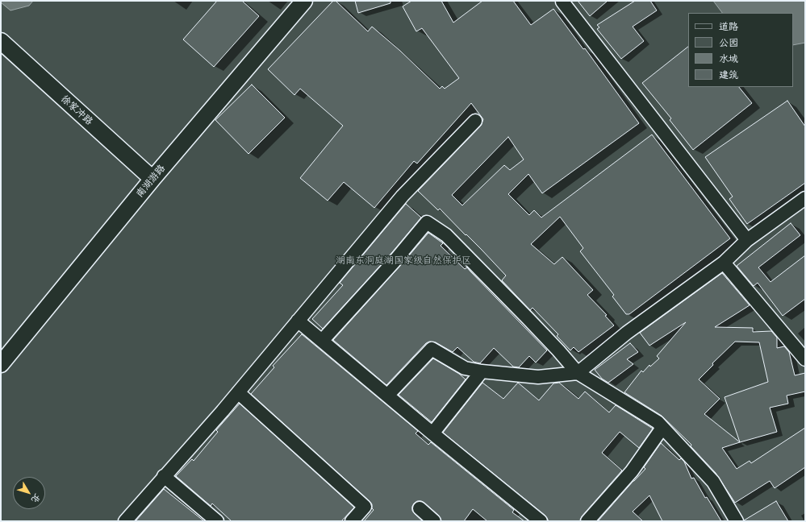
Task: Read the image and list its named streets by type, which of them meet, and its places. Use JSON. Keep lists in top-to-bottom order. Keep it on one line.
{"streets":{"street":["徐家冲路","南湖游路"]},"crossings":[["徐家冲路","南湖游路"]],"parks":["湖南东洞庭湖国家级自然保护区"],"legend":["道路","公园","水域","建筑"],"north":"bottom right"}
